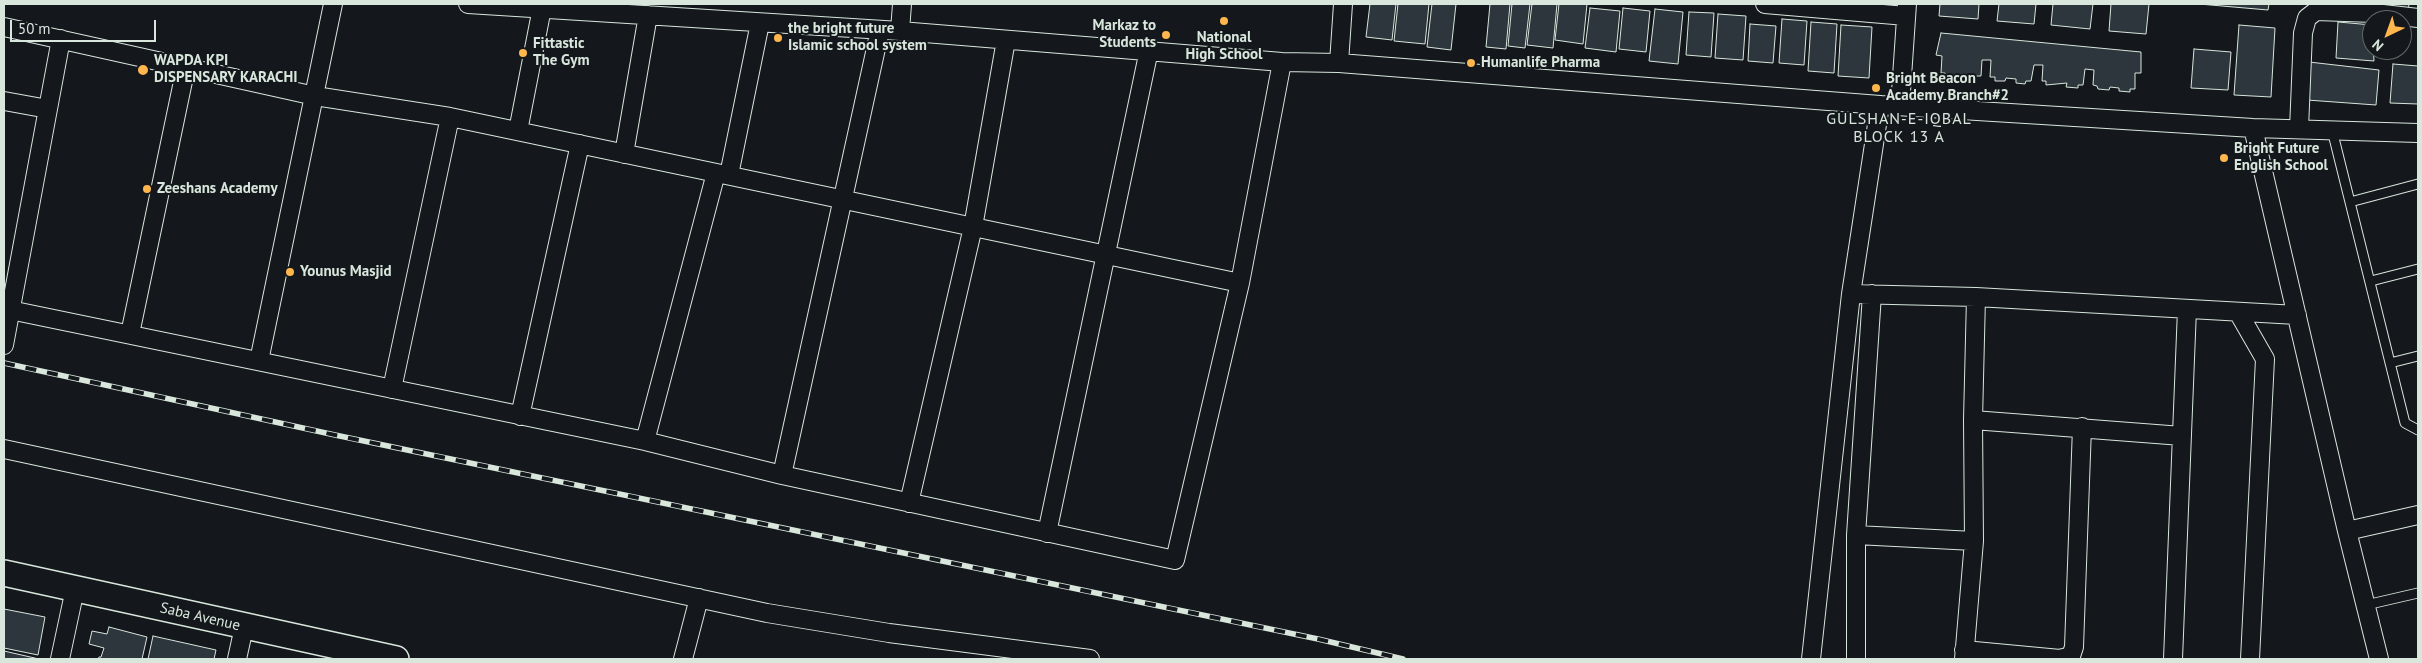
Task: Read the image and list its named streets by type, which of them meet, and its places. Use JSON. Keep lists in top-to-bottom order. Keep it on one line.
{"streets":{"main road":["Saba Avenue"]},"districts":["GULSHAN-E-IQBAL BLOCK 13 A"],"places":["National High School","Markaz to Students","the bright future Islamic school system","Fittastic The Gym","Humanlife Pharma","WAPDA KPI DISPENSARY KARACHI","Bright Beacon Academy Branch#2","Bright Future English School","Zeeshans Academy","Younus Masjid"],"scale_bar":"50 m","north":"bottom left"}
